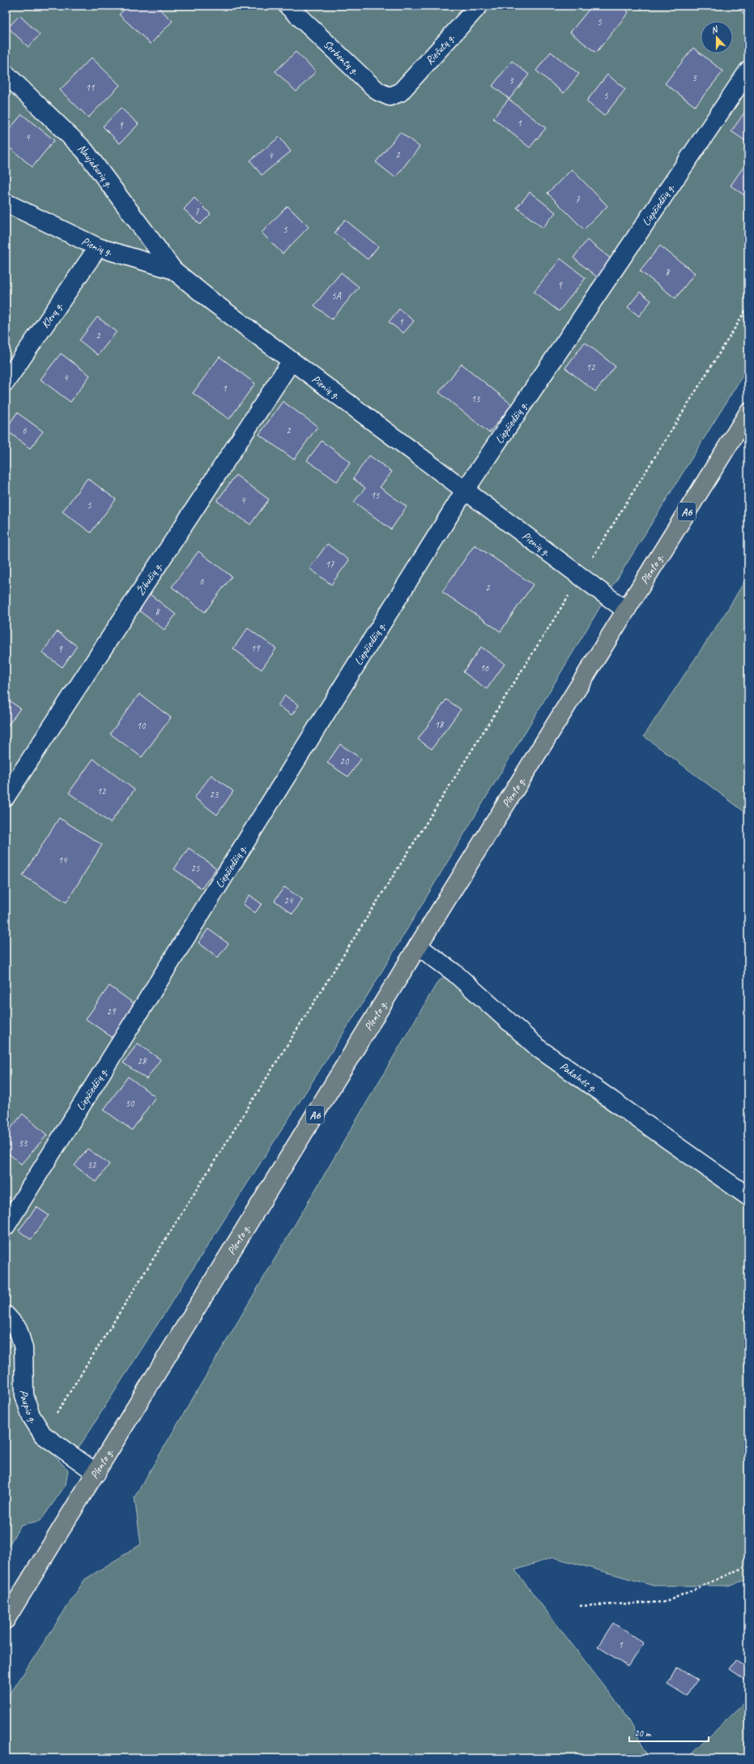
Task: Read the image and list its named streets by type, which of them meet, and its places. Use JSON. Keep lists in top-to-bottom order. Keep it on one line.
{"streets":{"highway":["A6","Plento g."],"street":["Riešutų g.","Serbentų g.","Naujakurių g.","Liepžiedžių g.","Pienių g.","Klevų g.","Žibučių g.","Pakalnės g.","Paupio g."]},"crossings":[["Riešutų g.","Serbentų g."],["Naujakurių g.","Pienių g."],["Liepžiedžių g.","Pienių g."],["Pienių g.","Klevų g."],["Pienių g.","Plento g."],["Pienių g.","Žibučių g."],["Plento g.","Pakalnės g."],["Plento g.","Paupio g."]],"house_numbers":["5","3","3","11","5","1","9","4","2","4","7","7","5","8","9","5A","1","2","12","4","1","13","6","2","15","4","5","17","6","2","8","19","9","16","18","10","20","12","23","14","25","24","29","28","30","33","32","1"],"scale_bar":"20 m","north":"top"}
